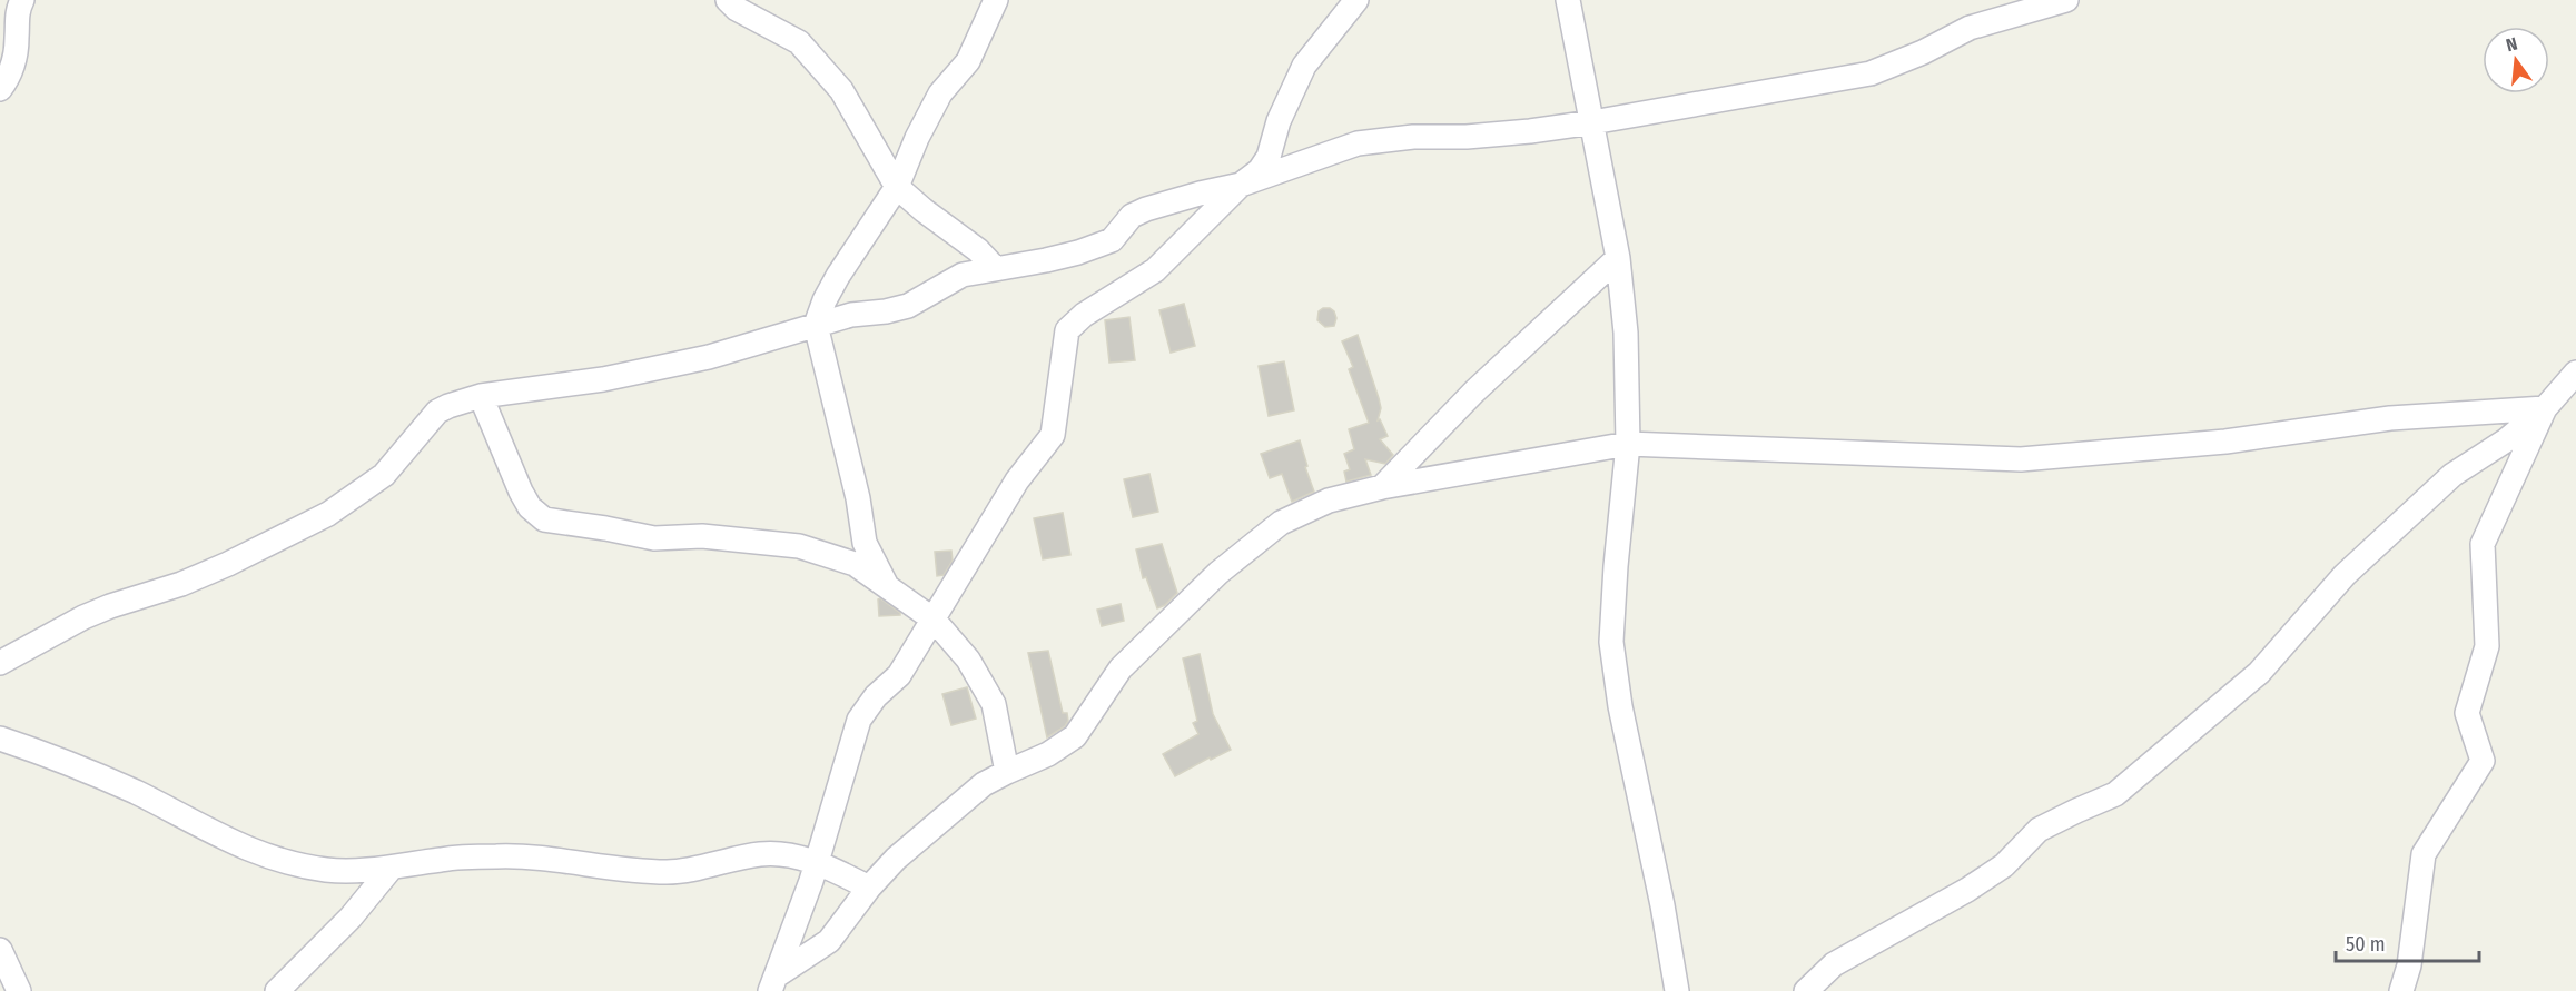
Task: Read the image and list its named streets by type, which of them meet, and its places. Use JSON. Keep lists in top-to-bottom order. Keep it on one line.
{"scale_bar":"50 m","north":"top"}
